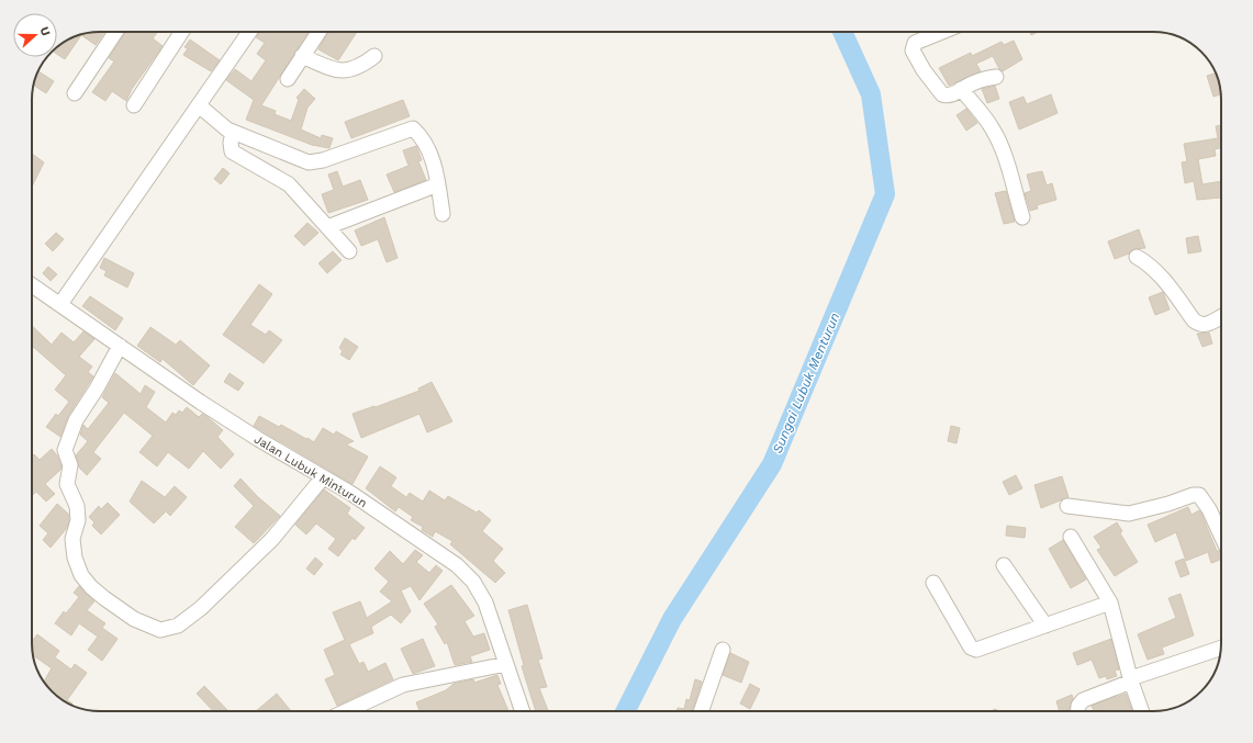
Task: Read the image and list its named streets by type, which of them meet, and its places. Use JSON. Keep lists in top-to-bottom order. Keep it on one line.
{"streets":{"street":["Jalan Lubuk Minturun"]},"water":["Sungai Lubuk Menturun"],"north":"right"}
